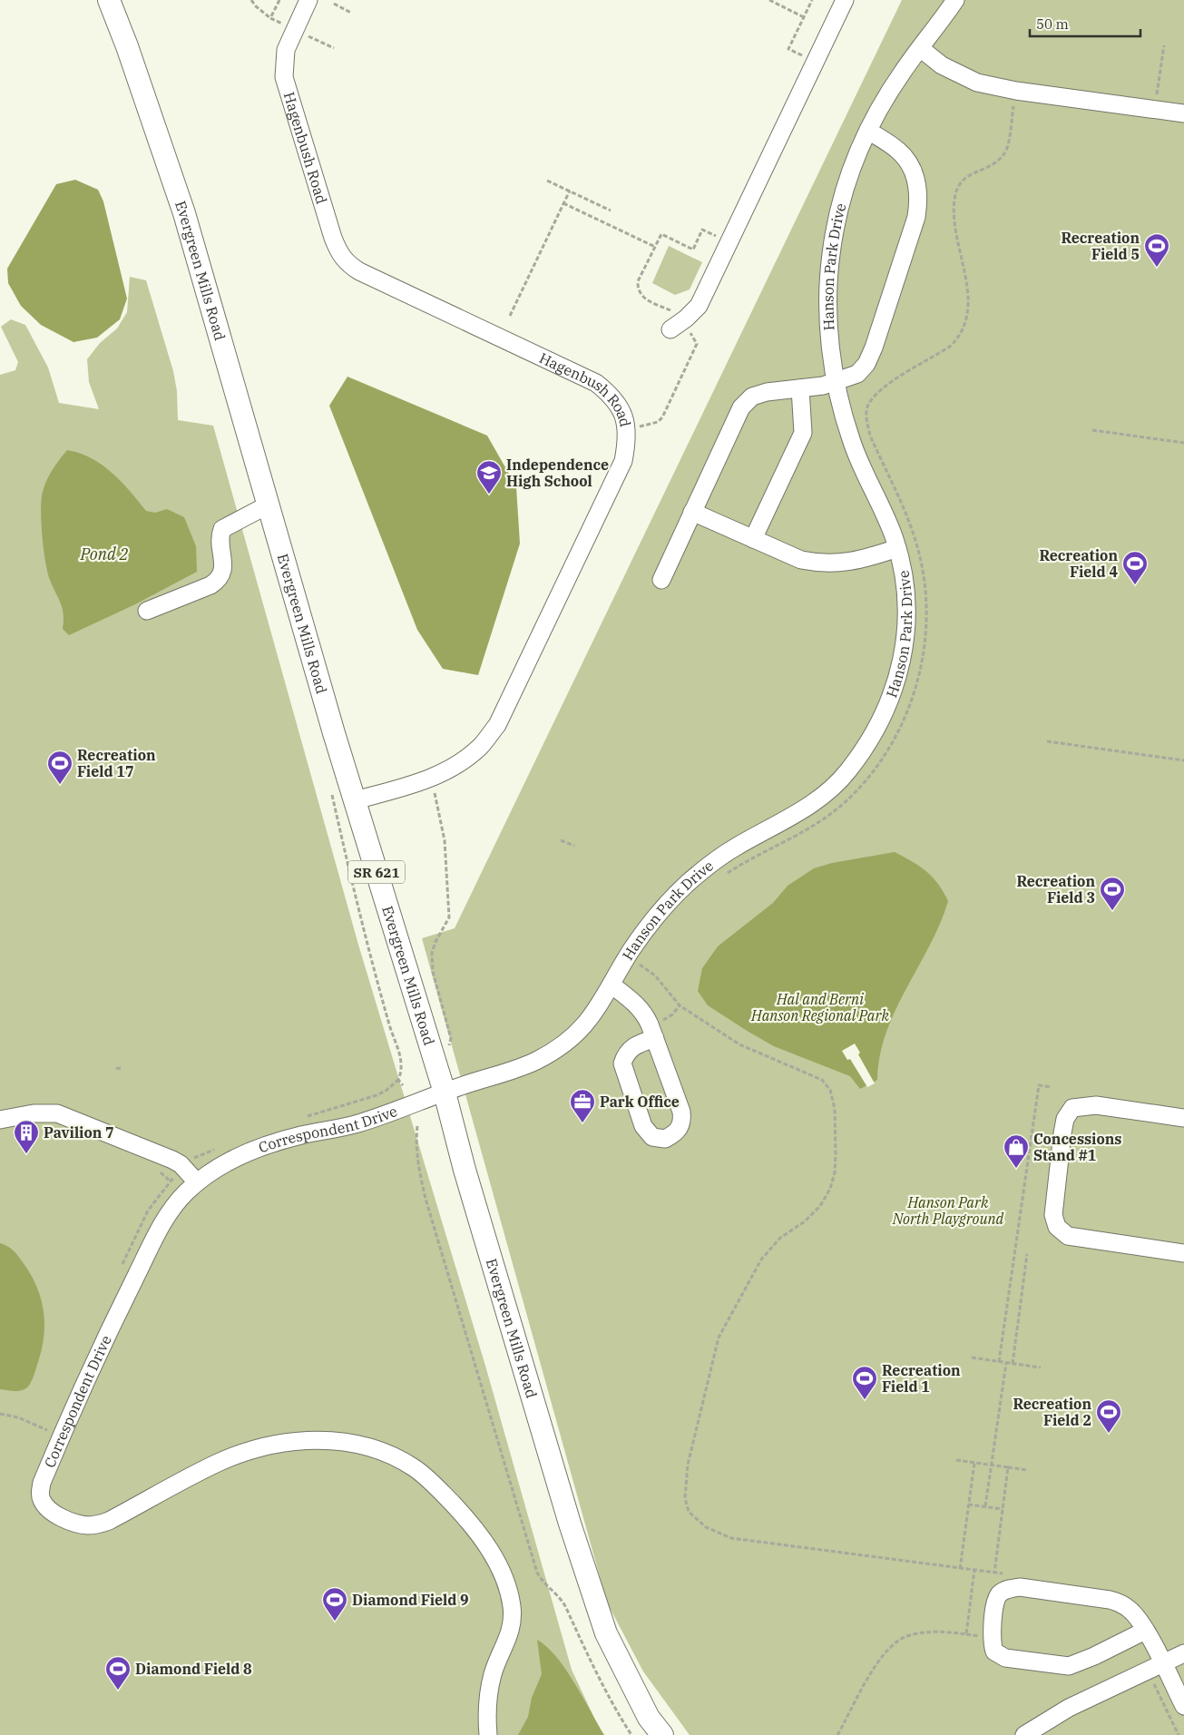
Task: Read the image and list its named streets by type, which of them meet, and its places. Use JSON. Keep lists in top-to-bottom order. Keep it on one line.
{"streets":{"main road":["Evergreen Mills Road","SR 621"],"street":["Hagenbush Road","Hanson Park Drive","Correspondent Drive"]},"crossings":[["Hagenbush Road","Evergreen Mills Road"],["Hanson Park Drive","Evergreen Mills Road"],["Hanson Park Drive","Correspondent Drive"],["Evergreen Mills Road","Correspondent Drive"]],"water":["Pond 2"],"parks":["Hal and Berni Hanson Regional Park","Hanson Park North Playground"],"places":{"sports":["Recreation Field 5","Recreation Field 4","Recreation Field 17","Recreation Field 3","Recreation Field 1","Recreation Field 2","Diamond Field 9","Diamond Field 8"],"school or university":["Independence High School"],"office":["Park Office"],"building":["Pavilion 7"],"shop":["Concessions Stand #1"]},"scale_bar":"50 m"}
